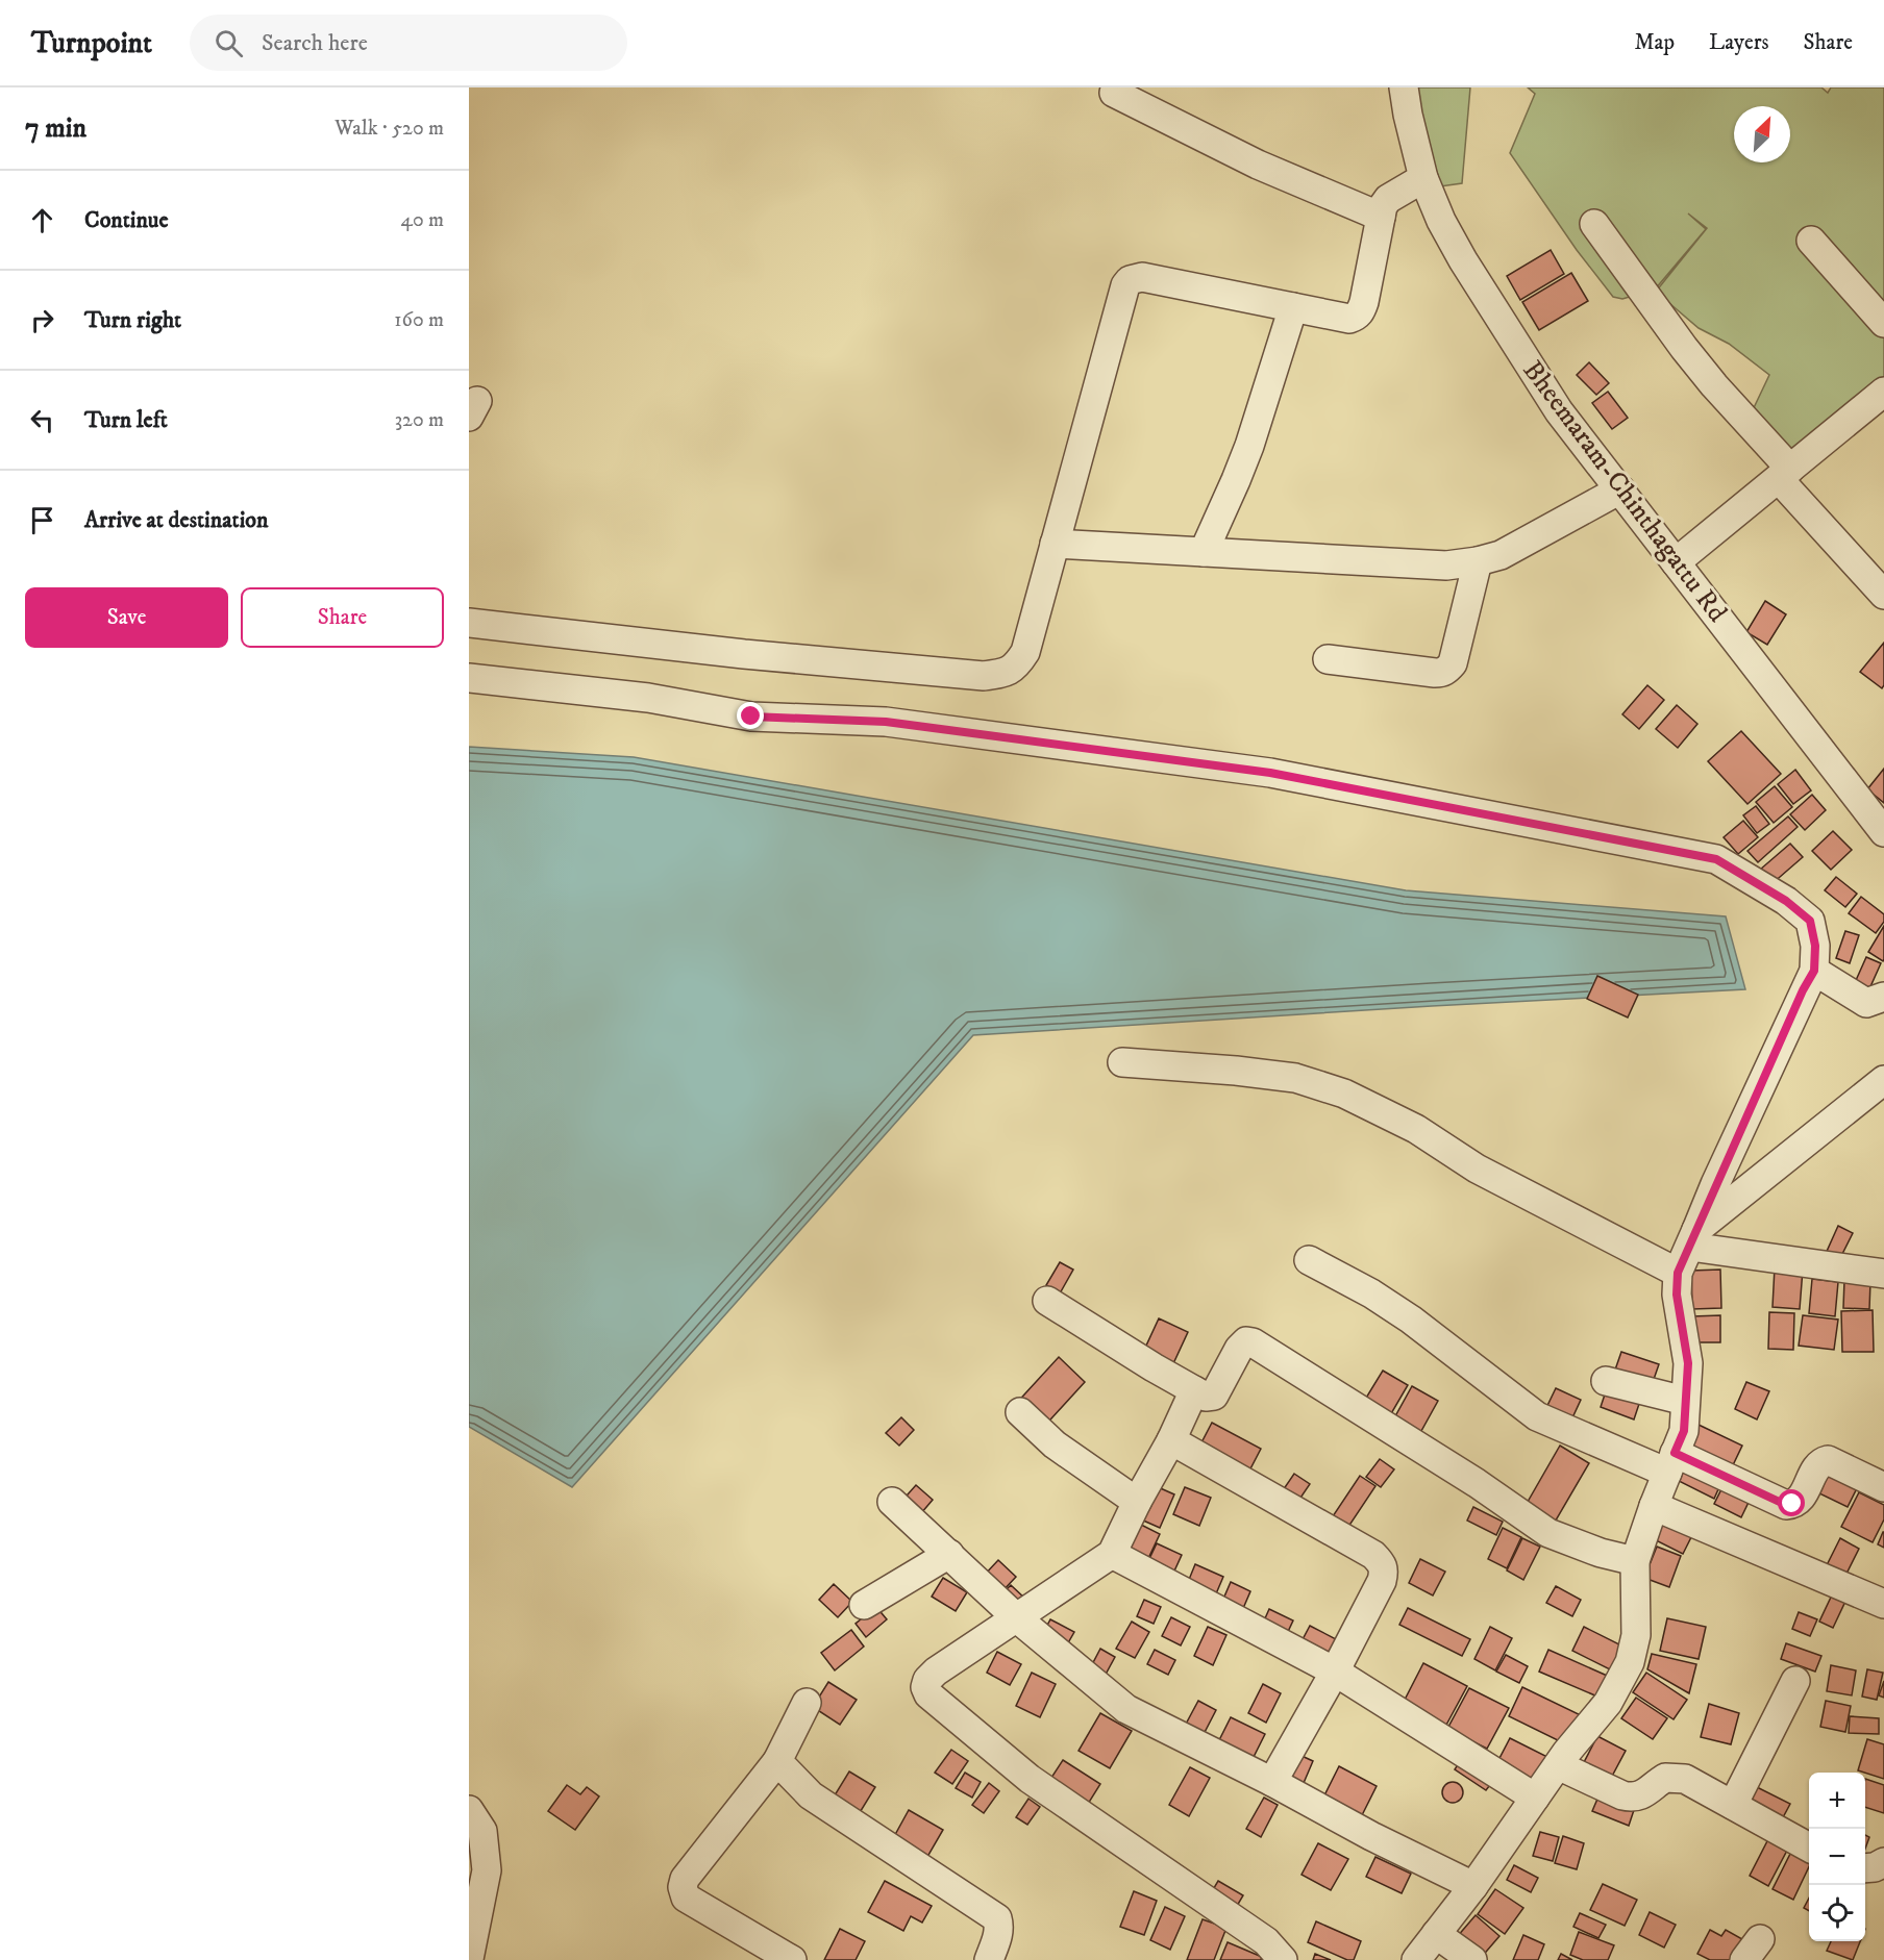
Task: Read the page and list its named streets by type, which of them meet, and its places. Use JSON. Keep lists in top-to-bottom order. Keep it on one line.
{"streets":{"street":["Bheemaram-Chinthagattu Rd"]},"north":"top right","page":{"header":"Turnpoint","search":"Search here","nav":["Map","Layers","Share"],"heading":["7 min","Walk · 520 m"],"list":[["Continue","40 m"],["Turn right","160 m"],["Turn left","320 m"],"Arrive at destination"],"buttons":["Save","Share"],"map_buttons":["+","−"]}}
